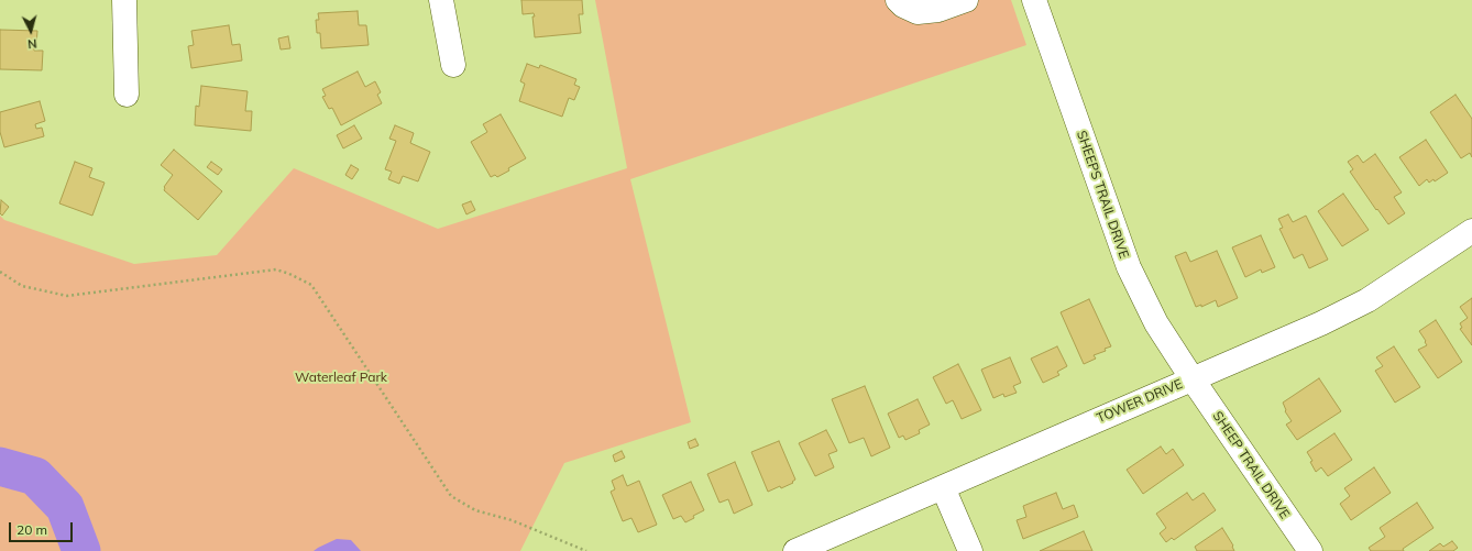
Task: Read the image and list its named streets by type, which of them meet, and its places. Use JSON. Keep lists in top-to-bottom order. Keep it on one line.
{"streets":{"street":["SHEEPS TRAIL DRIVE","TOWER DRIVE","SHEEP TRAIL DRIVE"]},"crossings":[["SHEEPS TRAIL DRIVE","TOWER DRIVE"],["SHEEPS TRAIL DRIVE","SHEEP TRAIL DRIVE"],["TOWER DRIVE","SHEEP TRAIL DRIVE"]],"parks":["Waterleaf Park"],"scale_bar":"20 m","north":"bottom"}
